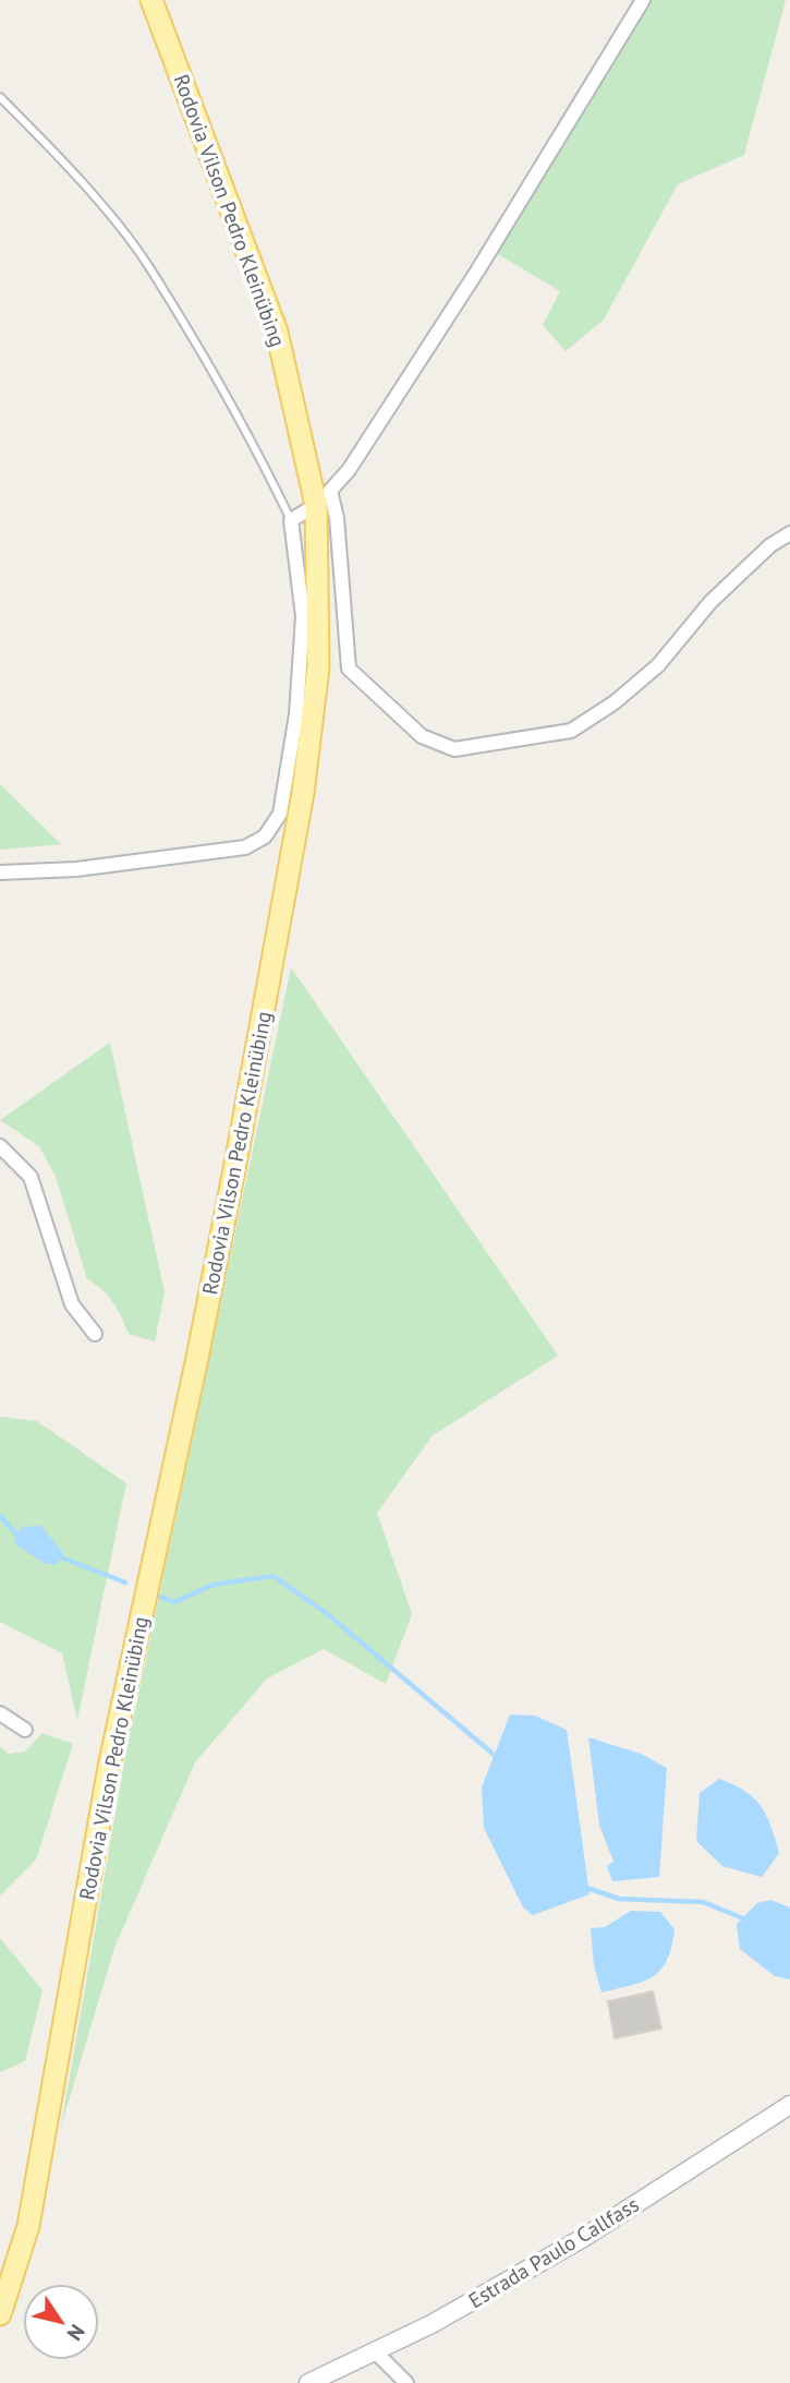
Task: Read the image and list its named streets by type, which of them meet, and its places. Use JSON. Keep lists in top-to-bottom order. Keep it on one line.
{"streets":{"main road":["Rodovia Vilson Pedro Kleinübing"],"street":["Estrada Paulo Callfass"]},"north":"bottom right"}
